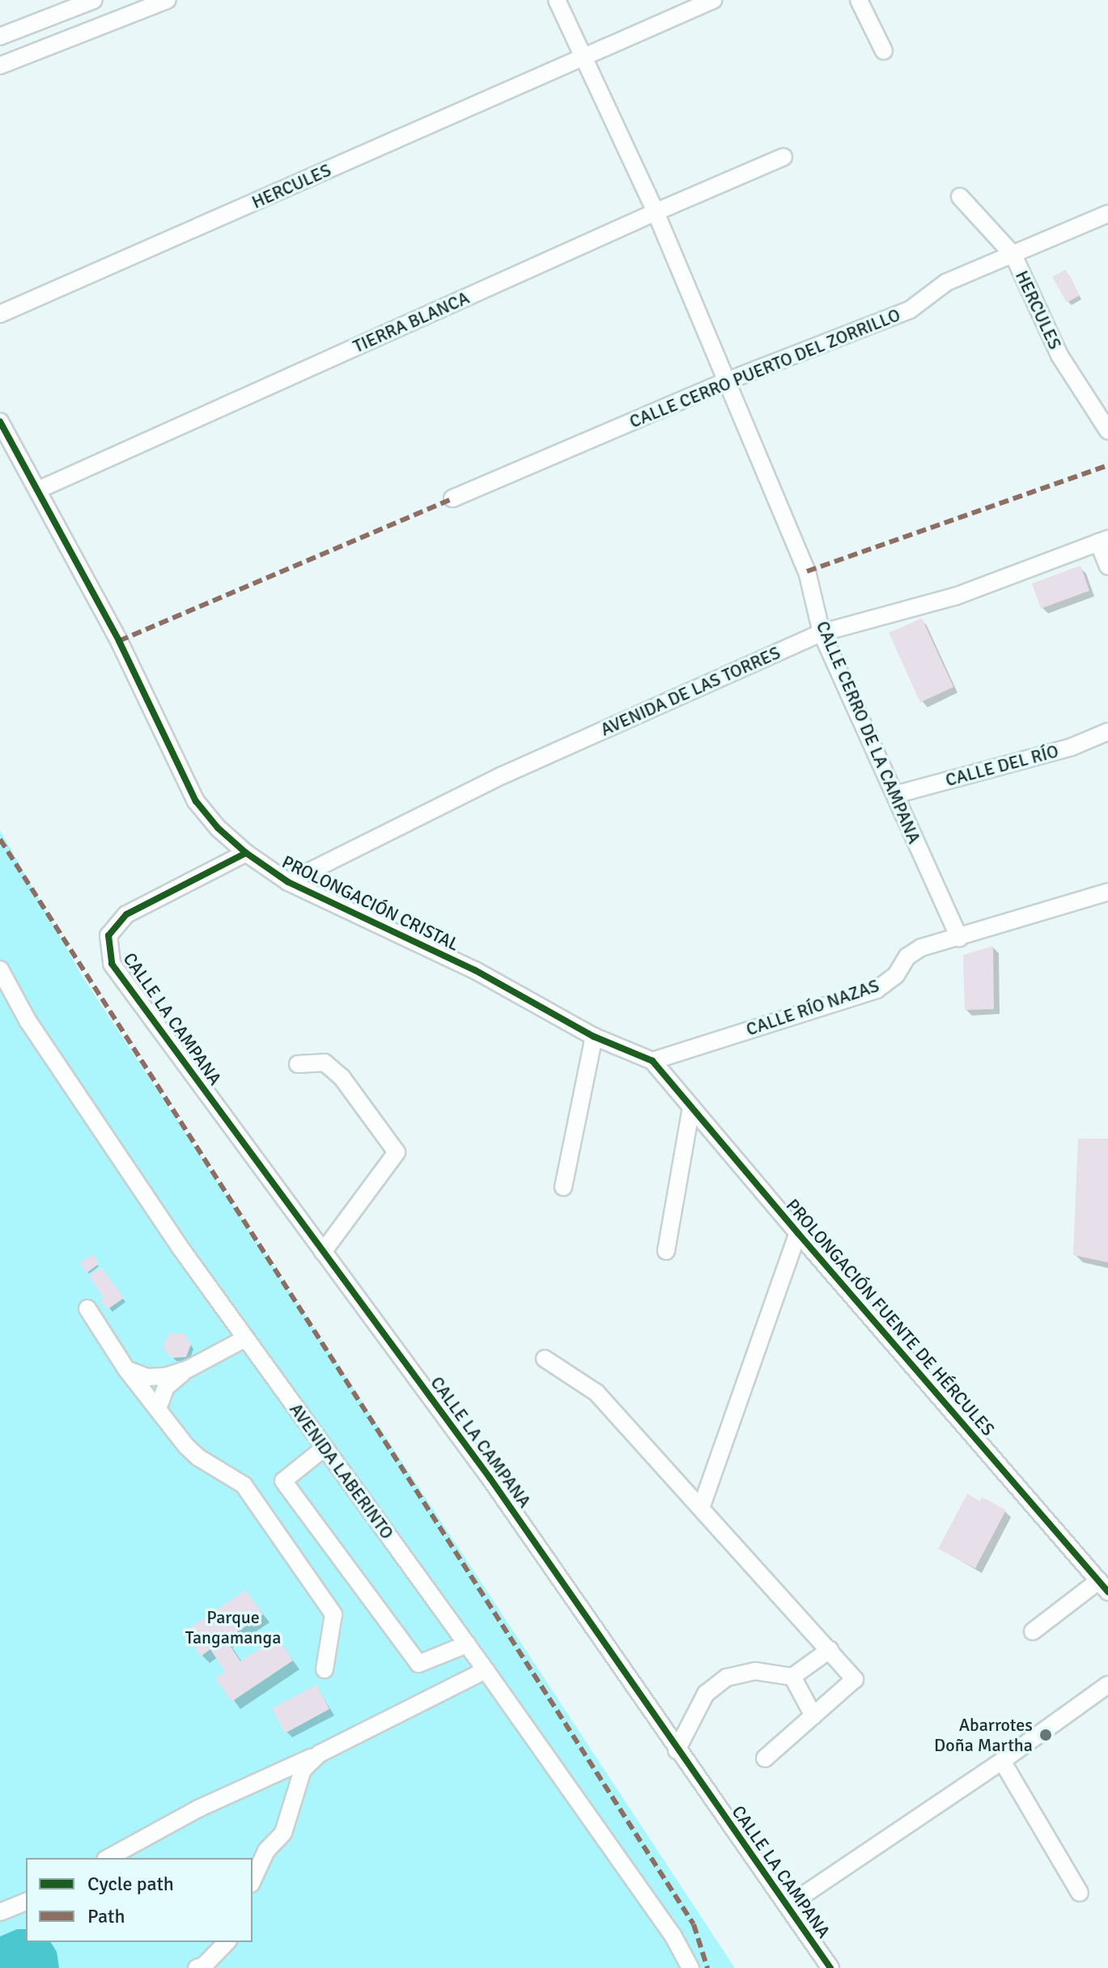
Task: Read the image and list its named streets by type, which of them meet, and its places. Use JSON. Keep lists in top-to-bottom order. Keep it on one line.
{"streets":{"street":["HERCULES","TIERRA BLANCA","CALLE CERRO PUERTO DEL ZORRILLO","AVENIDA DE LAS TORRES","CALLE CERRO DE LA CAMPANA","CALLE DEL RÍO","PROLONGACIÓN CRISTAL","CALLE RÍO NAZAS","CALLE LA CAMPANA","PROLONGACIÓN FUENTE DE HÉRCULES","AVENIDA LABERINTO"]},"crossings":[["HERCULES","CALLE CERRO PUERTO DEL ZORRILLO"],["TIERRA BLANCA","PROLONGACIÓN CRISTAL"],["CALLE CERRO PUERTO DEL ZORRILLO","CALLE CERRO DE LA CAMPANA"],["AVENIDA DE LAS TORRES","CALLE CERRO DE LA CAMPANA"],["AVENIDA DE LAS TORRES","PROLONGACIÓN CRISTAL"],["CALLE CERRO DE LA CAMPANA","CALLE DEL RÍO"],["CALLE CERRO DE LA CAMPANA","CALLE RÍO NAZAS"],["PROLONGACIÓN CRISTAL","CALLE RÍO NAZAS"],["PROLONGACIÓN CRISTAL","CALLE LA CAMPANA"],["PROLONGACIÓN CRISTAL","PROLONGACIÓN FUENTE DE HÉRCULES"],["CALLE RÍO NAZAS","PROLONGACIÓN FUENTE DE HÉRCULES"]],"parks":["Parque Tangamanga"],"places":["Abarrotes Doña Martha"],"legend":["Cycle path","Path"]}
